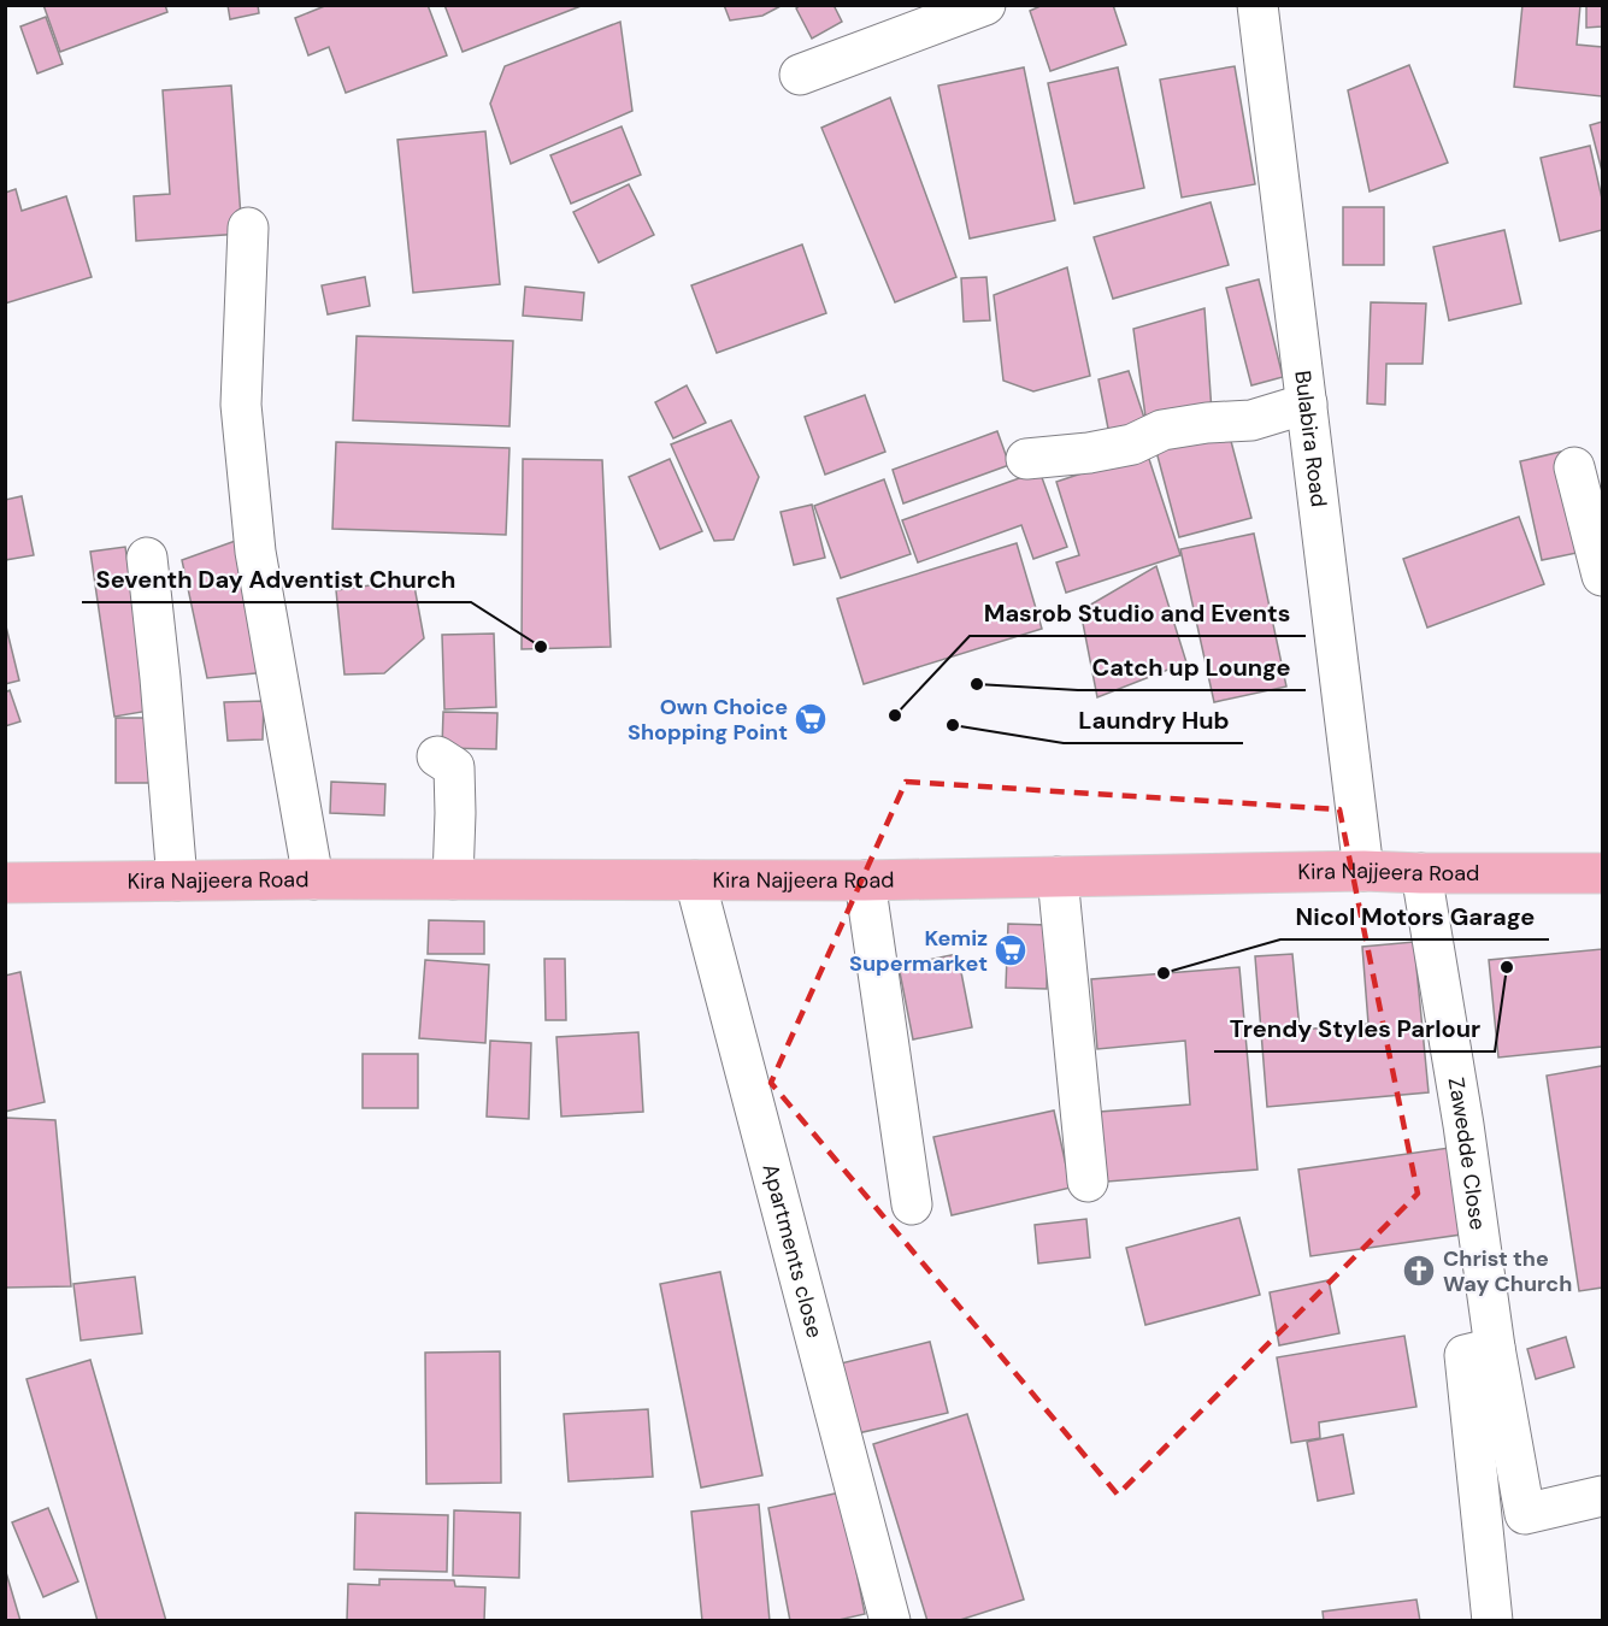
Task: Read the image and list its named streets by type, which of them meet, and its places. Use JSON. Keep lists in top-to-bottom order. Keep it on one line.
{"streets":{"main road":["Kira Najjeera Road"],"street":["Bulabira Road","Zawedde Close","Apartments close"]},"crossings":[["Bulabira Road","Kira Najjeera Road"],["Kira Najjeera Road","Zawedde Close"],["Kira Najjeera Road","Apartments close"]],"places":{"other":["Seventh Day Adventist Church","Catch up Lounge","Masrob Studio and Events","Laundry Hub","Trendy Styles Parlour","Nicol Motors Garage"],"supermarket":["Own Choice Shopping Point","Kemiz Supermarket"],"church":["Christ the Way Church"]}}
